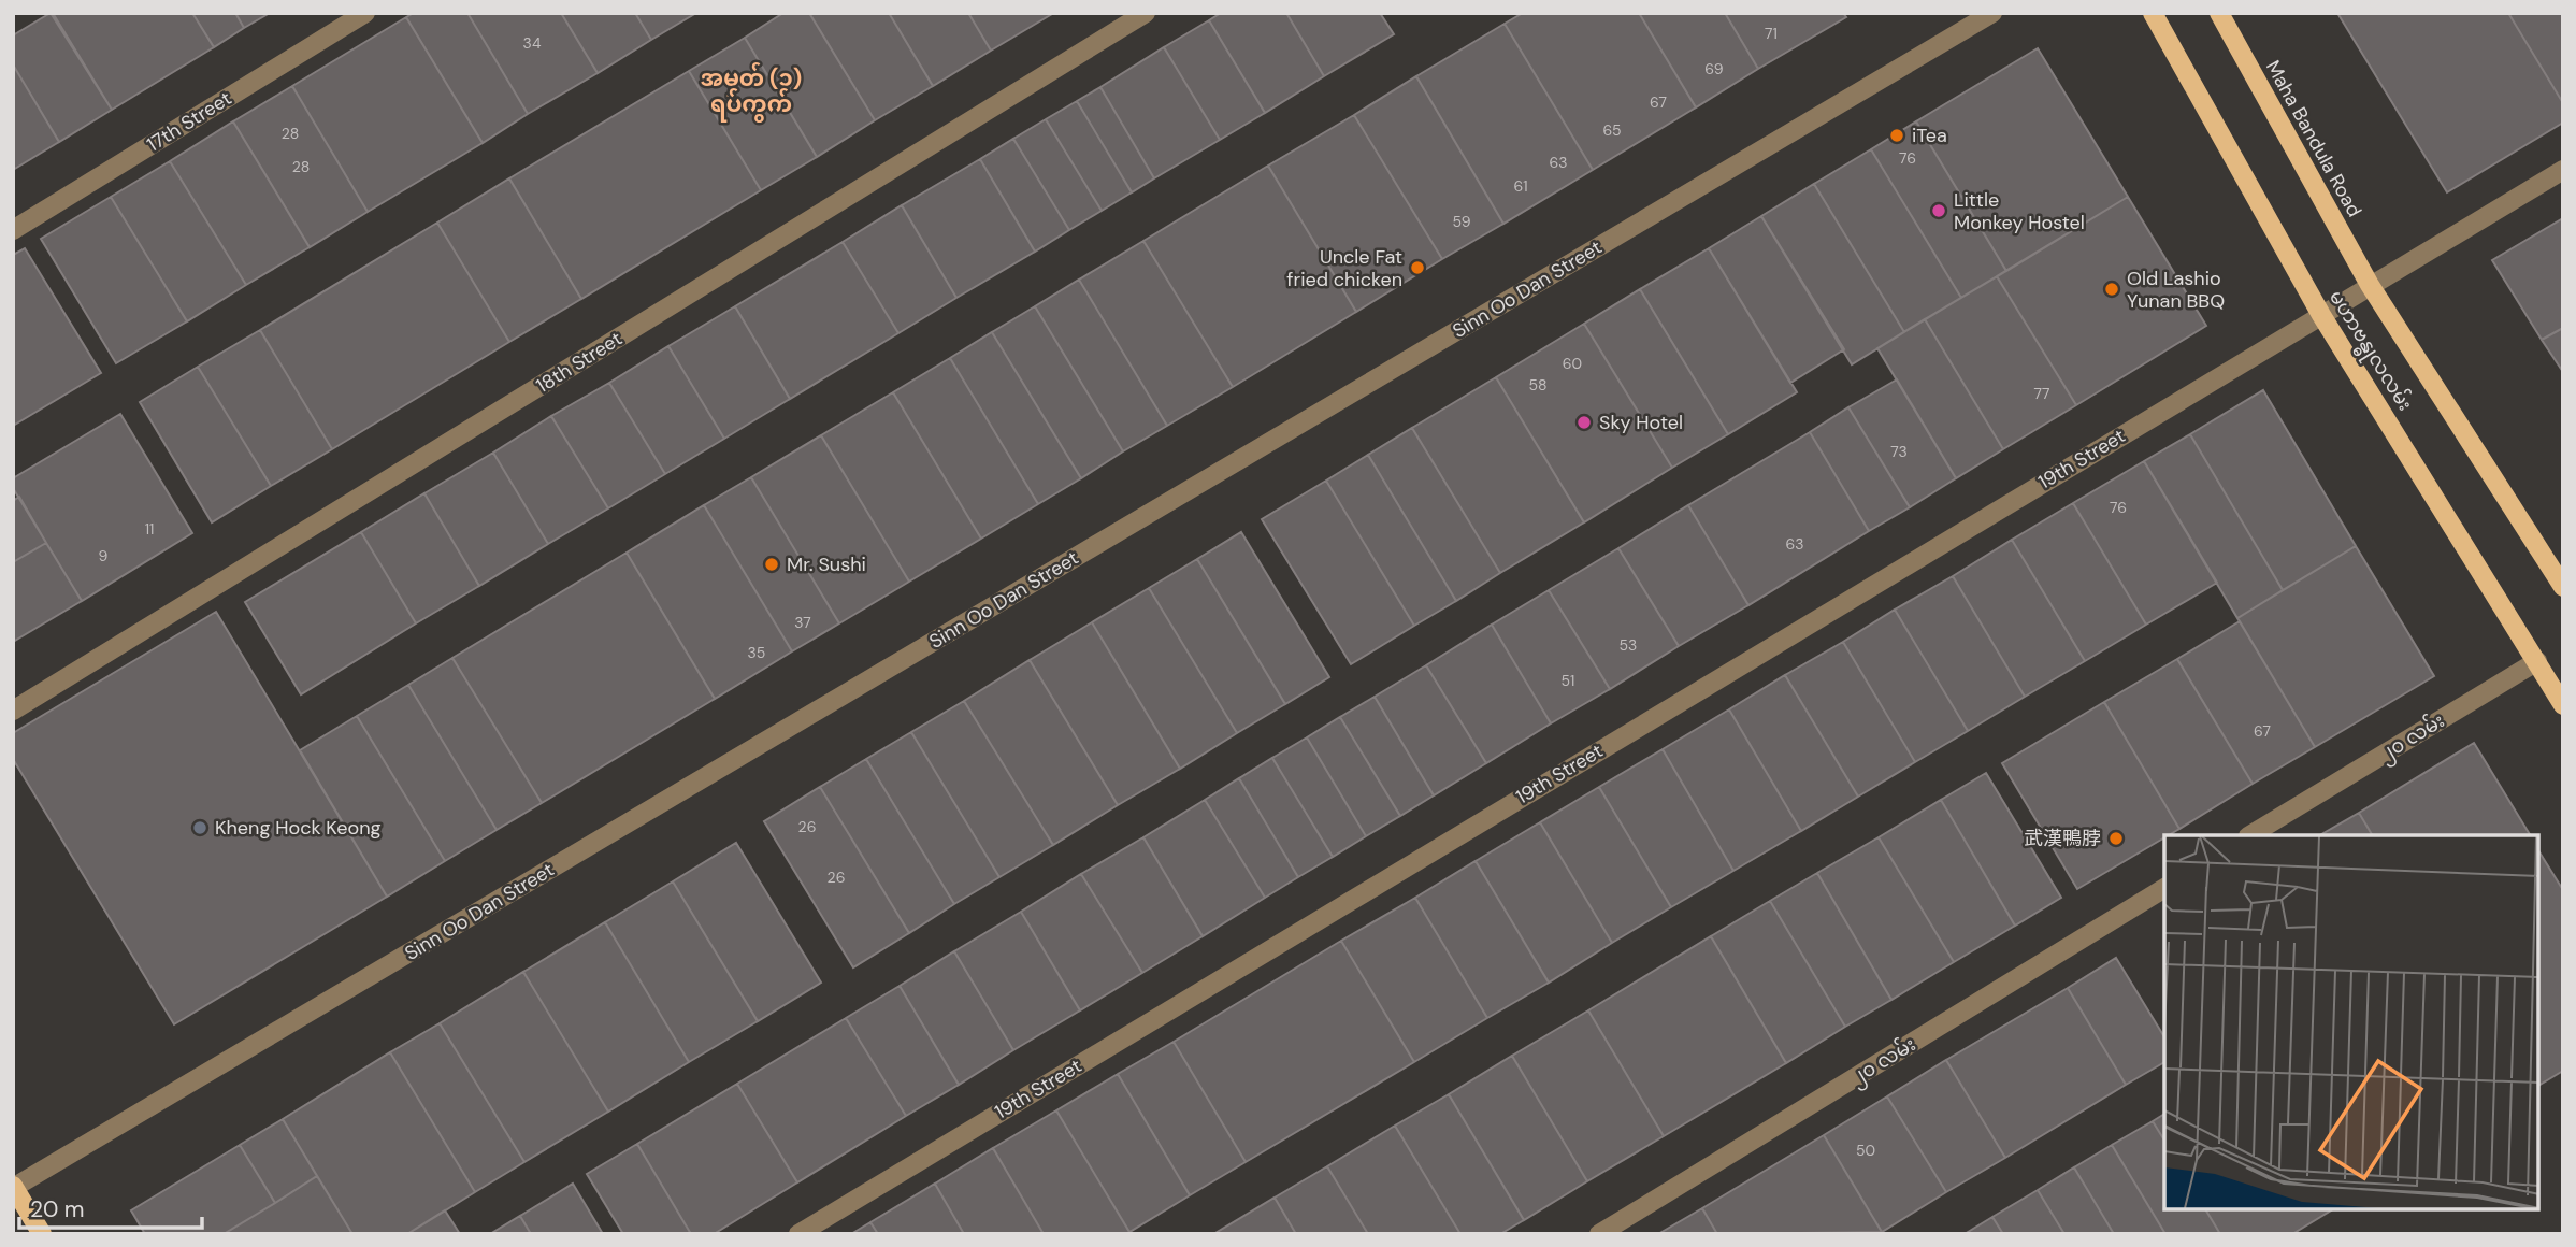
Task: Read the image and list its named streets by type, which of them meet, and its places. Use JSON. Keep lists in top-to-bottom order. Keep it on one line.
{"streets":{"main road":["Maha Bandula Road","မဟာဗန္ဓုလလမ်း"],"street":["17th Street","Sinn Oo Dan Street","18th Street","19th Street","၂၀ လမ်း"]},"crossings":[["Maha Bandula Road","မဟာဗန္ဓုလလမ်း"],["Maha Bandula Road","19th Street"],["မဟာဗန္ဓုလလမ်း","19th Street"],["မဟာဗန္ဓုလလမ်း","၂၀ လမ်း"]],"districts":["အမှတ် (၁) ရပ်ကွက်"],"places":["iTea","Little Monkey Hostel","Uncle Fat fried chicken","Old Lashio Yunan BBQ","Sky Hotel","Mr. Sushi","Kheng Hock Keong","武漢鴨脖"],"house_numbers":["71","34","69","67","65","28","76","63","28","61","59","60","58","77","73","76","11","63","9","37","53","35","51","67","26","26","50"],"scale_bar":"20 m"}
